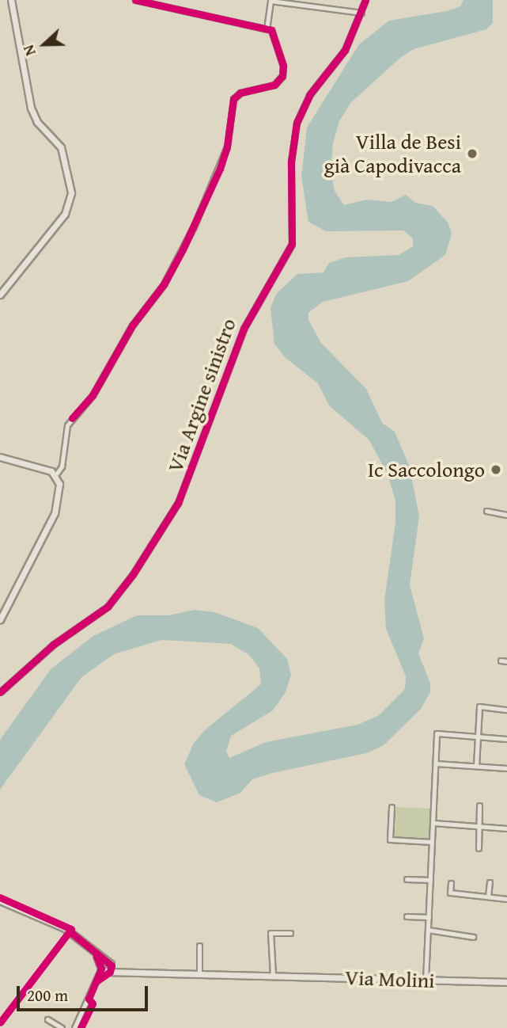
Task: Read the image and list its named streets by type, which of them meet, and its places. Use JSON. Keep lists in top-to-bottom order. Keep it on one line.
{"streets":{"street":["Via Argine sinistro","Via Molini"]},"places":["Villa de Besi già Capodivacca","Ic Saccolongo"],"scale_bar":"200 m","north":"left"}
